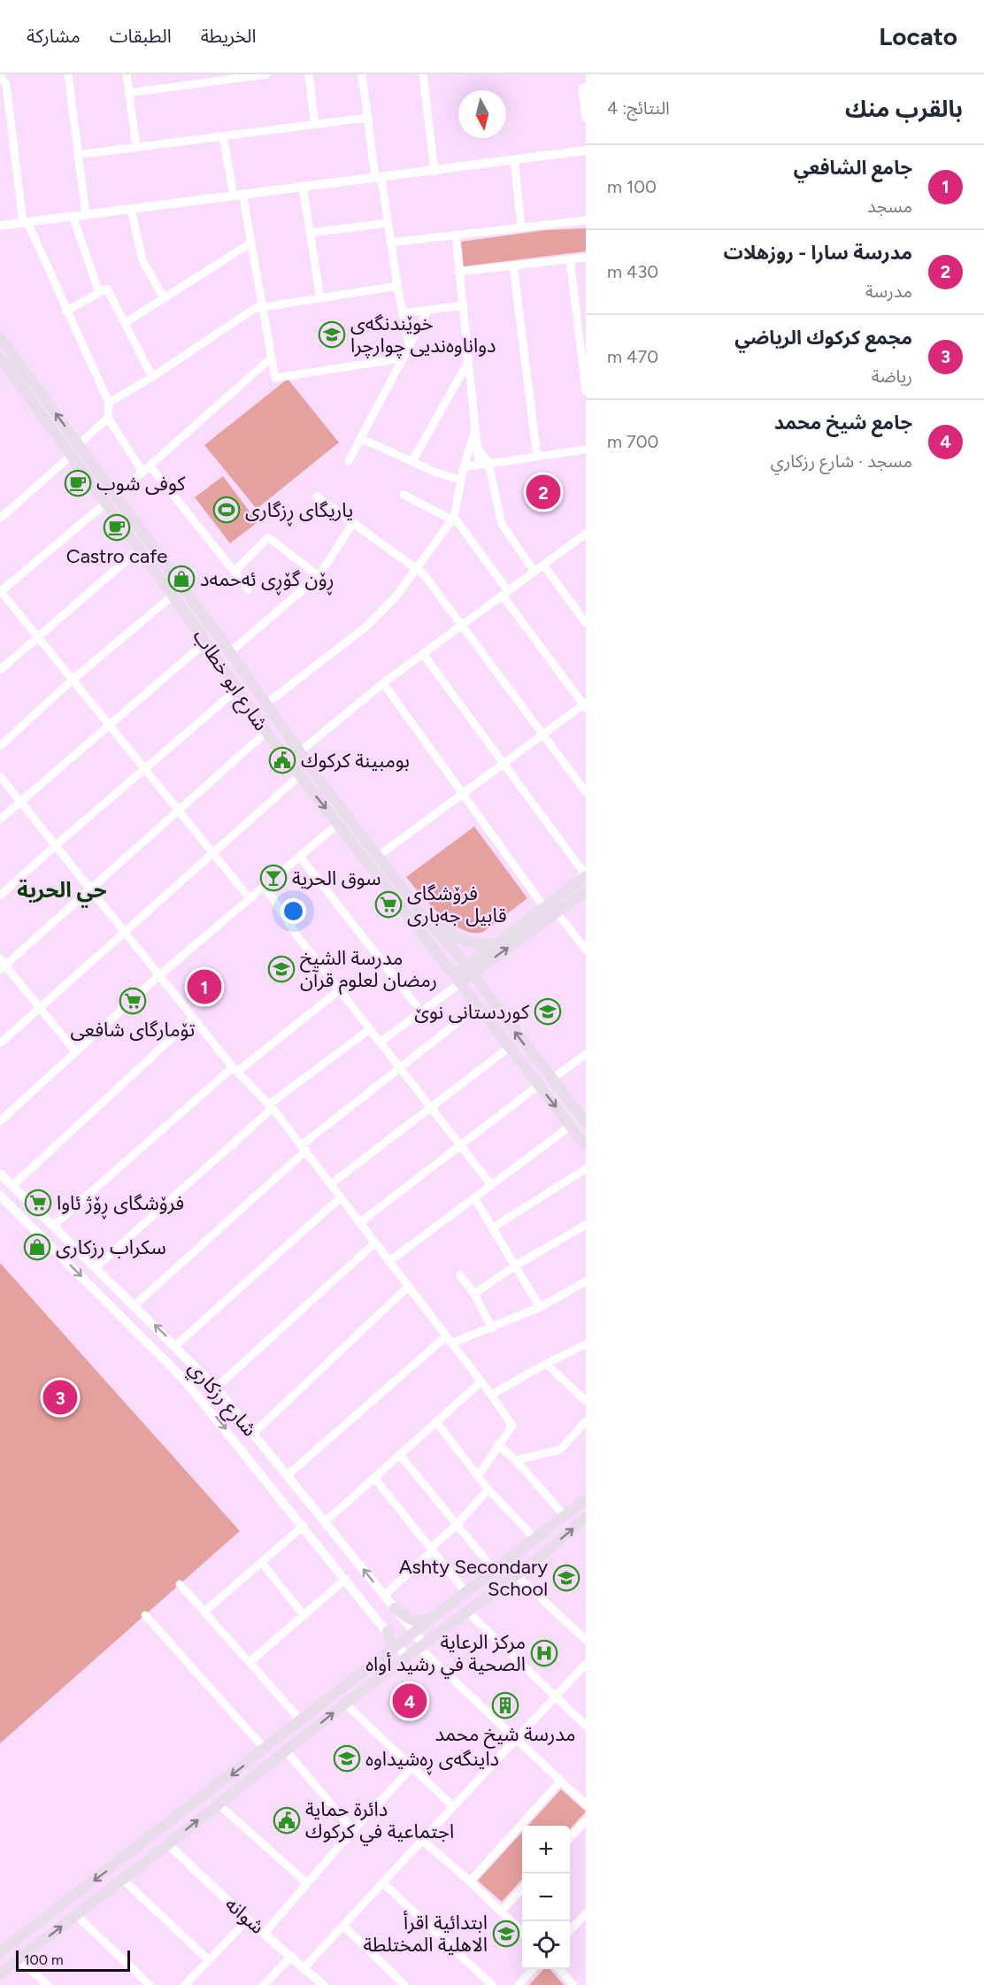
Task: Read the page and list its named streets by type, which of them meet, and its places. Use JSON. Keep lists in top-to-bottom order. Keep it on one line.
{"streets":{"main road":["شارع ابو خطاب"],"street":["شارع رزكاري","شوانە"]},"districts":["حي الحرية"],"places":{"school or university":["خوێندنگەی دواناوەندیی چوارچرا","مدرسة الشيخ رمضان لعلوم قرآن","کوردستانی نوێ","Ashty Secondary School","داینگەی ڕەشیداوە","ابتدائية اقرأ الاهلية المختلطة"],"cafe":["كوفى شوب","Castro cafe"],"sports":["یاریگای ڕزگاری"],"shop":["ڕۆن گۆڕی ئەحمەد","سكراب رزكارى"],"public building":["بومبينة كركوك","دائرة حماية اجتماعية في كركوك"],"bar":["سوق الحرية"],"supermarket":["فرۆشگای قابیل جەباری","تۆمارگاى شافعى","فرۆشگای ڕۆژ ئاوا"],"hospital":["مركز الرعاية الصحية في رشيد أواه"],"building":["مدرسة شيخ محمد"]},"scale_bar":"100 m","north":"bottom","page":{"header":"Locato","nav":["الخريطة","الطبقات","مشاركة"],"heading":["بالقرب منك","النتائج: 4"],"list":[{"mark":"1","name":"جامع الشافعي","note":"مسجد","value":"100 m"},{"mark":"2","name":"مدرسة سارا - روزهلات","note":"مدرسة","value":"430 m"},{"mark":"3","name":"مجمع كركوك الرياضي","note":"رياضة","value":"470 m"},{"mark":"4","name":"جامع شيخ محمد","note":"مسجد · شارع رزكاري","value":"700 m"}],"pins":["2","1","3","4"],"map_buttons":["+","−"],"scale":"100 m"}}
